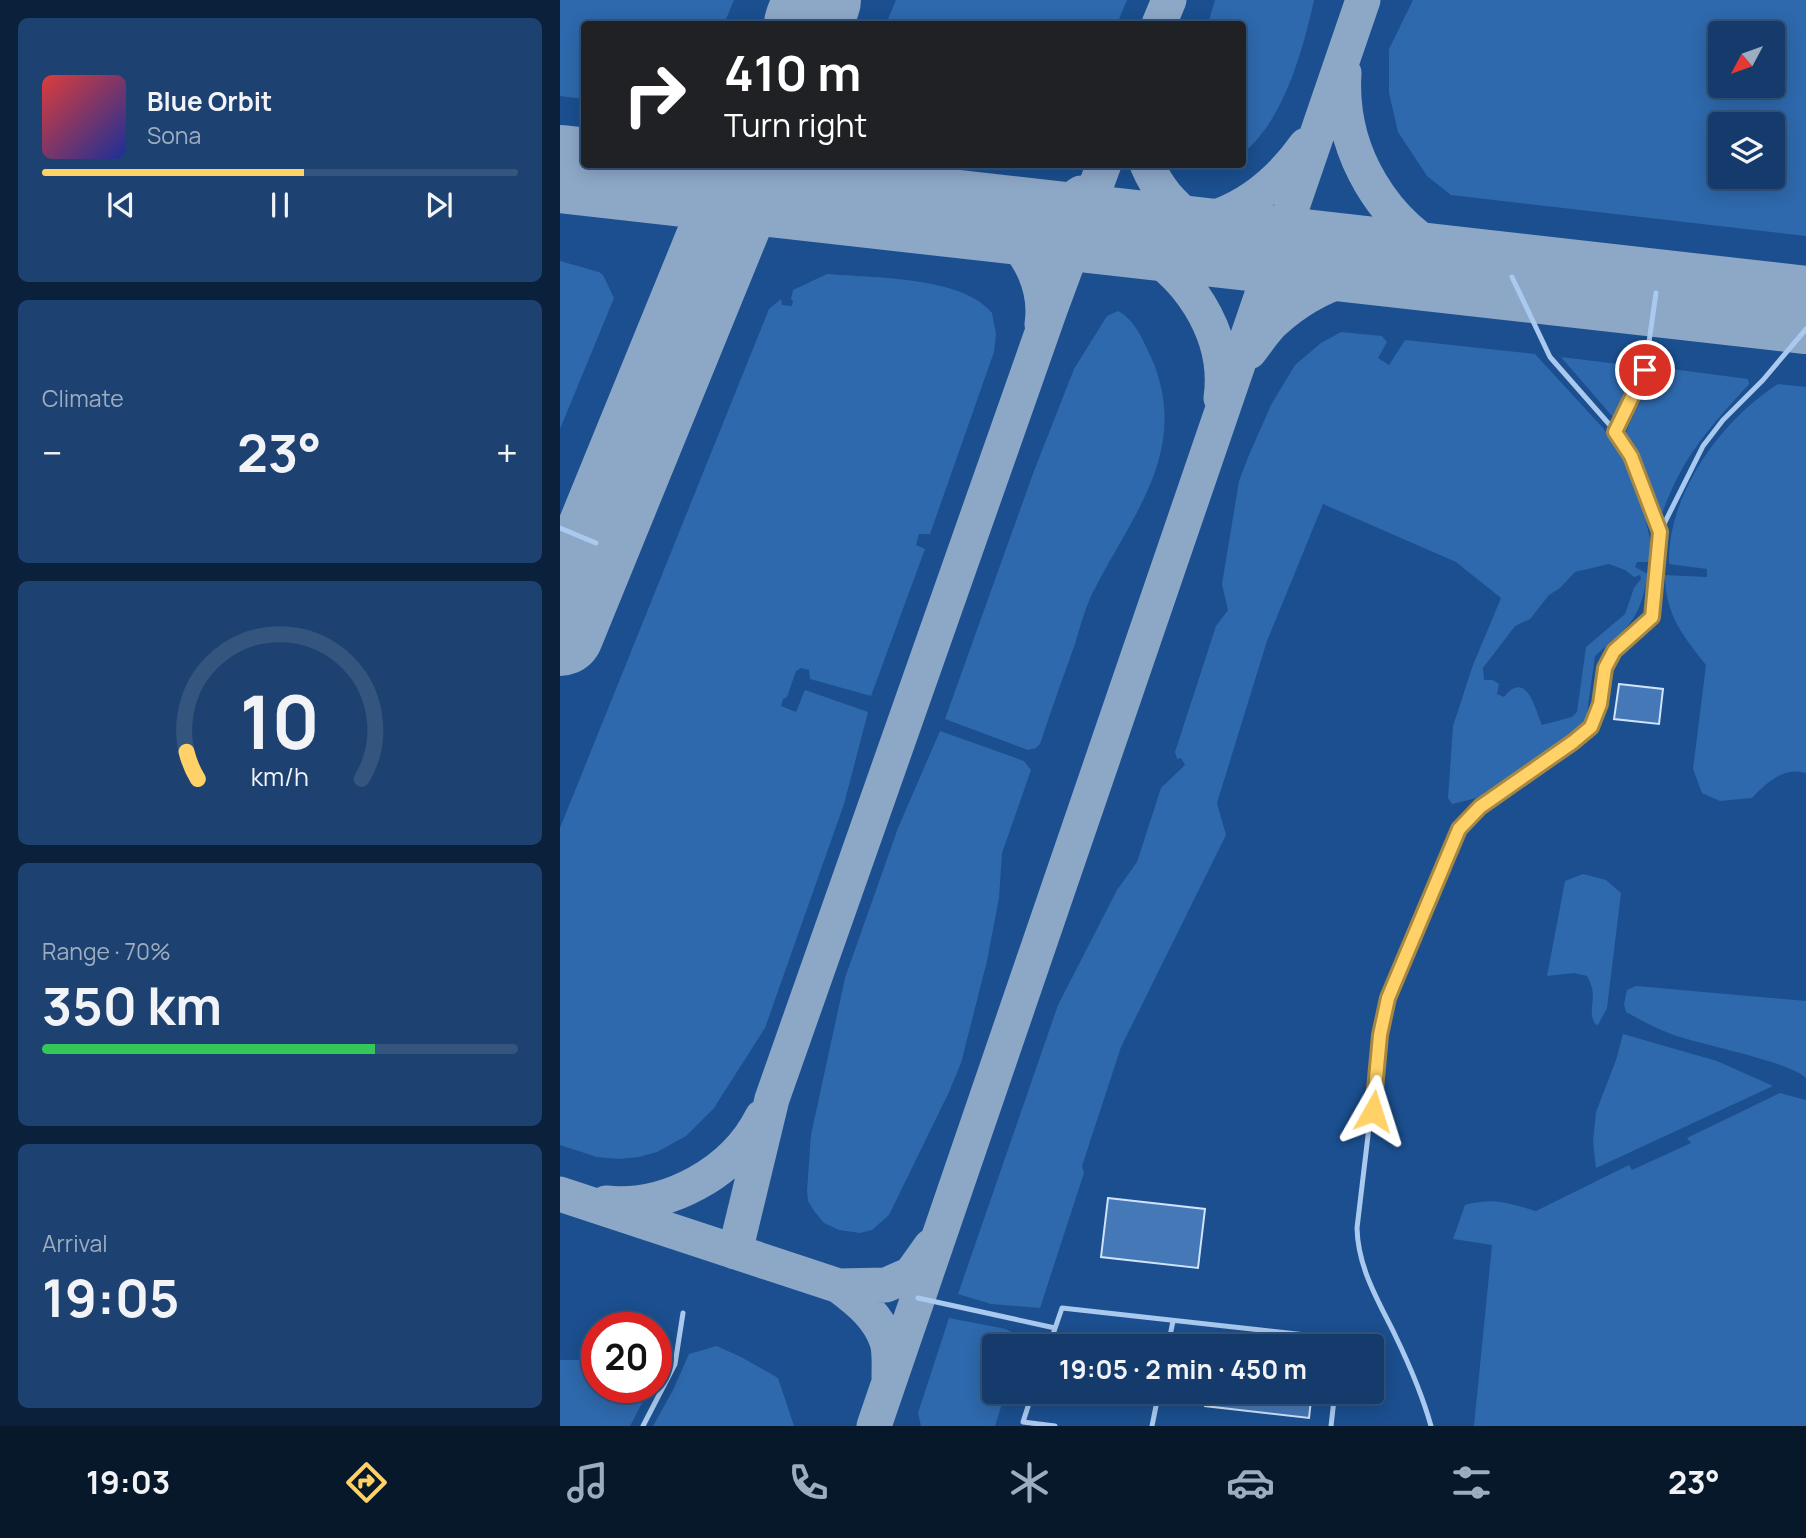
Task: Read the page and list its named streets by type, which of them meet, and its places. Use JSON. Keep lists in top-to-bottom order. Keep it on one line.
{"north":"bottom left","page":{"turn":["410 m","Turn right"],"song":["Blue Orbit","Sona"],"tile":["Climate",["Range · 70%","350 km"],["Arrival","19:05"]],"heat":["−","23°","+"],"limit":"20","trip":"19:05 · 2 min · 450 m","tabs":["19:03","23°"],"gauge":["10","km/h"]}}
